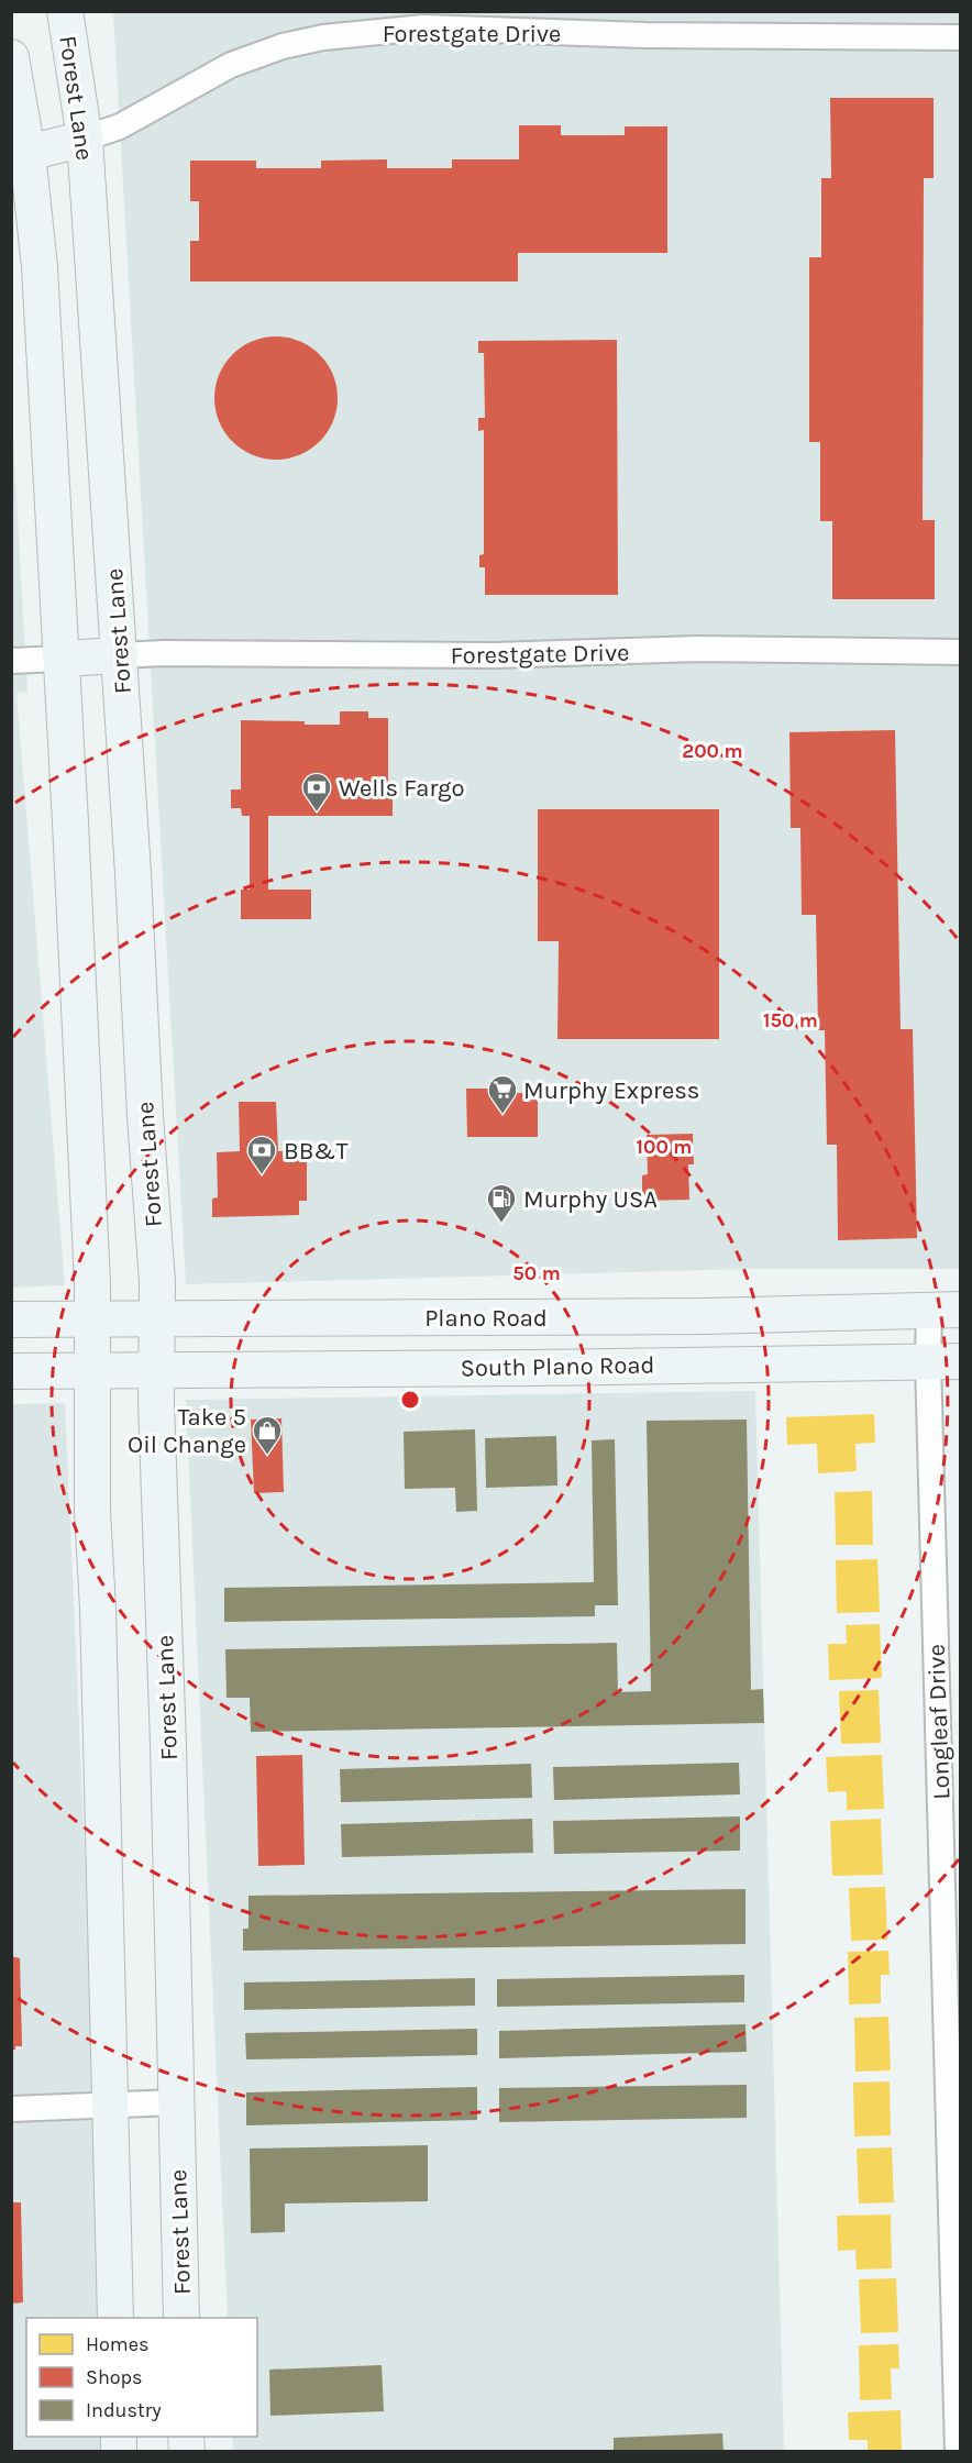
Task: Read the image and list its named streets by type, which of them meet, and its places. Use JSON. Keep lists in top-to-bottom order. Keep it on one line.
{"streets":{"main road":["Forest Lane","Plano Road","South Plano Road"],"street":["Forestgate Drive","Longleaf Drive"]},"crossings":[["Forestgate Drive","Forest Lane"],["Forest Lane","Plano Road"],["Forest Lane","South Plano Road"],["Plano Road","Longleaf Drive"],["South Plano Road","Longleaf Drive"]],"places":{"bank":["Wells Fargo","BB&T"],"supermarket":["Murphy Express"],"fuel station":["Murphy USA"],"shop":["Take 5 Oil Change"]},"legend":["Homes","Shops","Industry"],"rings":["200 m","150 m","100 m","50 m"]}
